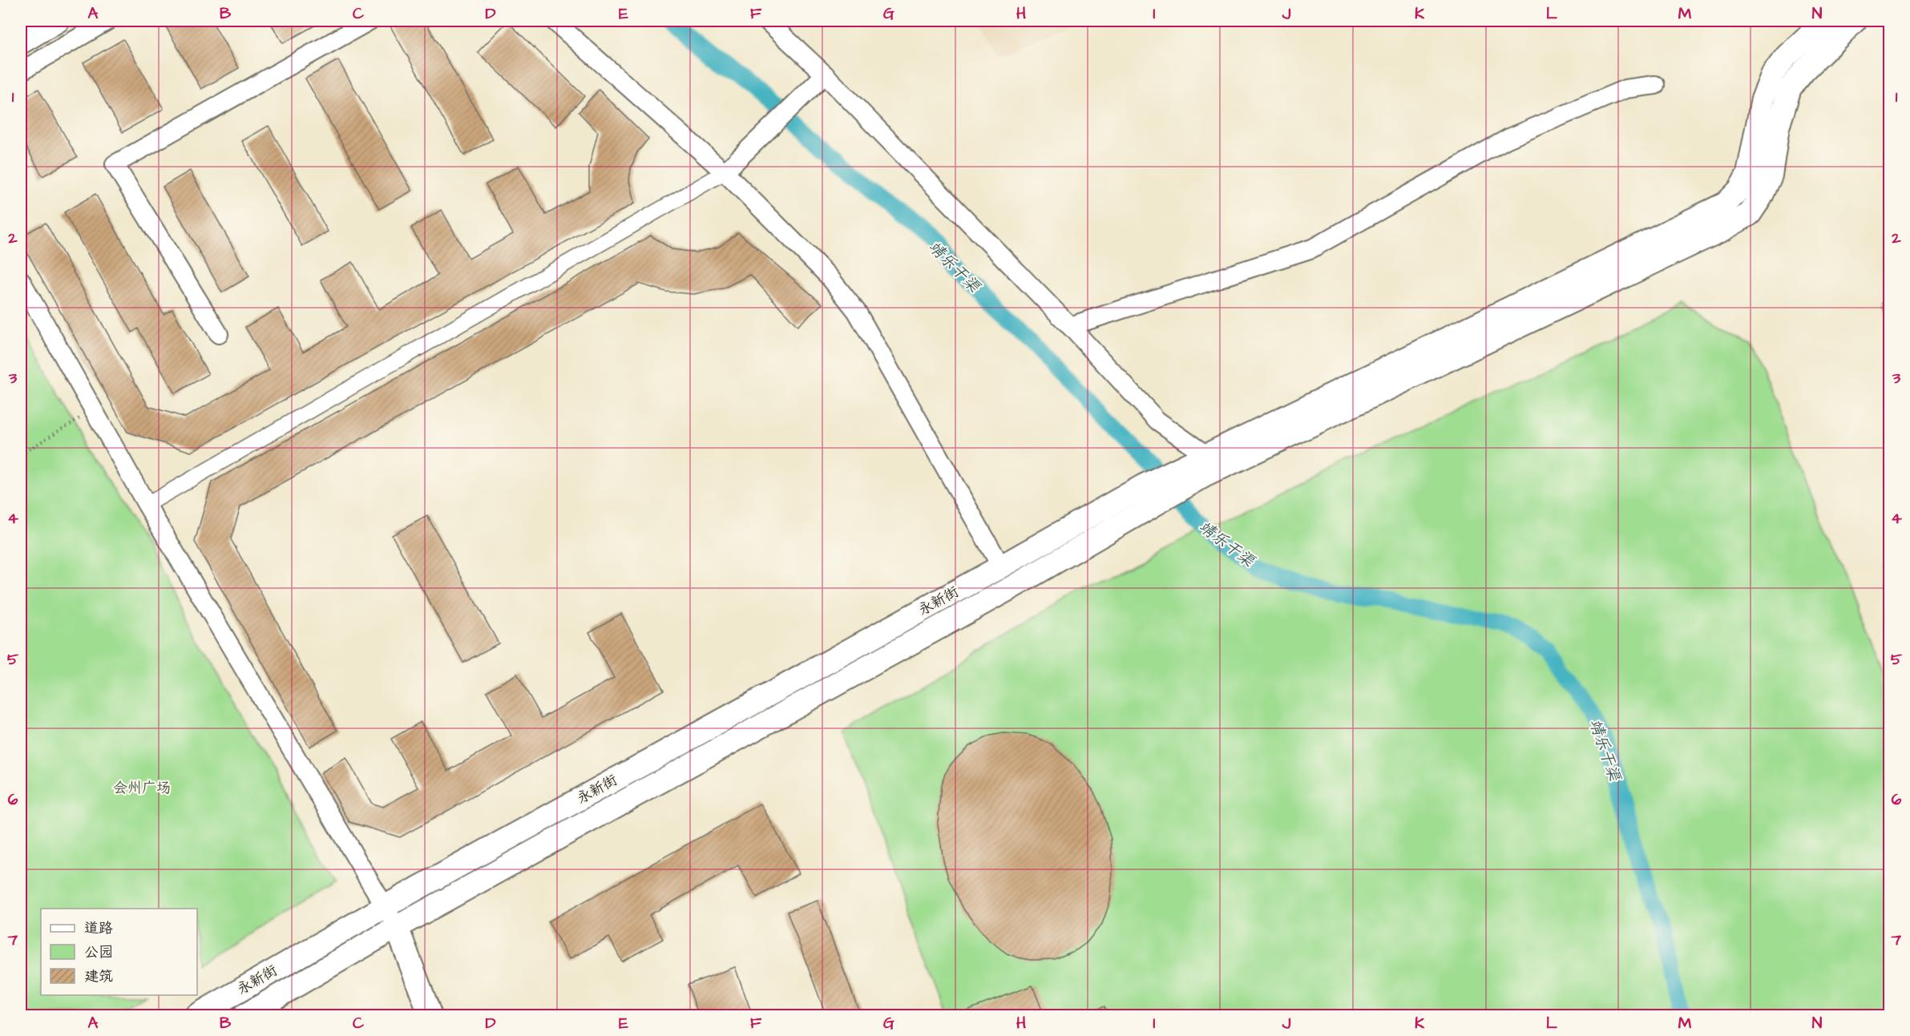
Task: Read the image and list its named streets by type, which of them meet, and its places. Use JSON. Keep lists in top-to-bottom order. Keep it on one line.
{"streets":{"street":["永新街"]},"water":["靖乐干渠"],"parks":["会州广场"],"legend":["道路","公园","建筑"],"grid":{"columns":["A","B","C","D","E","F","G","H","I","J","K","L","M","N"],"rows":["1","2","3","4","5","6","7"]}}
